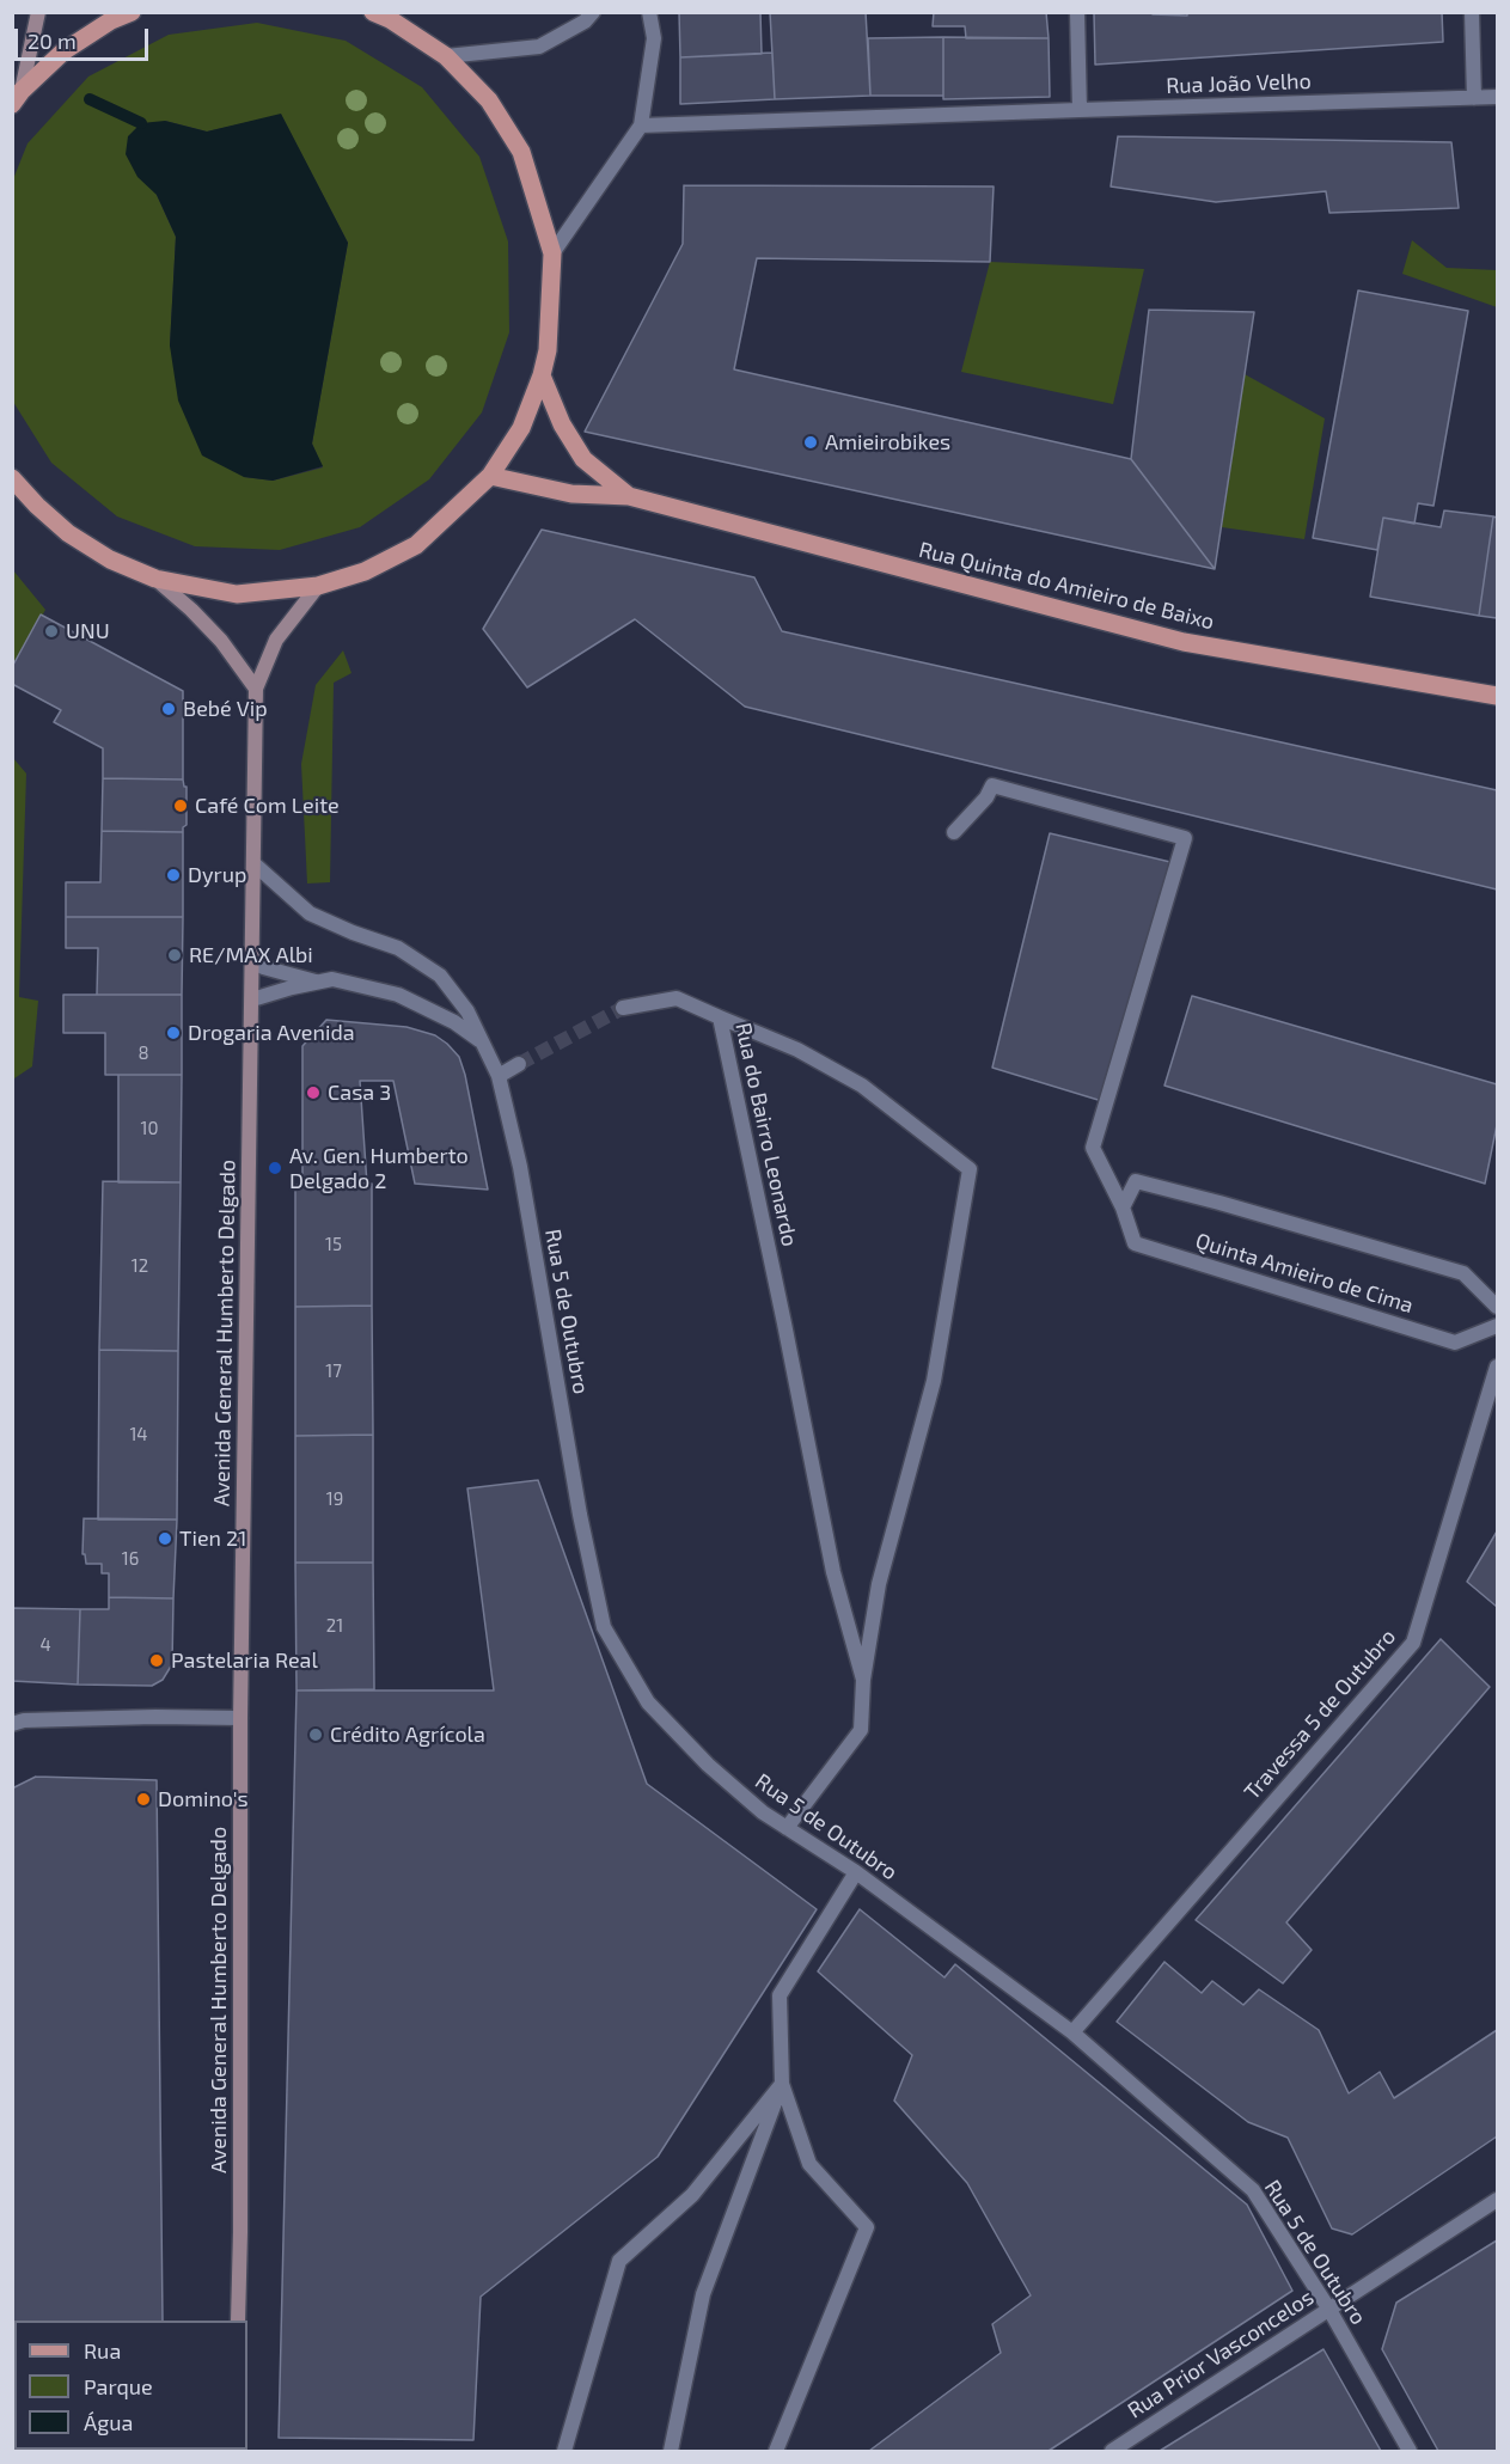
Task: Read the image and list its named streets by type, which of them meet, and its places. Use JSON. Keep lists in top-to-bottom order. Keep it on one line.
{"streets":{"main road":["Rua Quinta do Amieiro de Baixo","Avenida General Humberto Delgado"],"street":["Rua João Velho","Rua do Bairro Leonardo","Quinta Amieiro de Cima","Rua 5 de Outubro","Travessa 5 de Outubro","Rua Prior Vasconcelos"]},"crossings":[["Rua 5 de Outubro","Avenida General Humberto Delgado"],["Rua 5 de Outubro","Travessa 5 de Outubro"],["Rua 5 de Outubro","Rua Prior Vasconcelos"]],"places":["Amieirobikes","UNU","Bebé Vip","Café Com Leite","Dyrup","RE/MAX Albi","Drogaria Avenida","Casa 3","Av. Gen. Humberto Delgado 2","Tien 21","Pastelaria Real","Crédito Agrícola","Domino's"],"house_numbers":["8","10","15","12","17","14","19","16","21","4"],"legend":["Rua","Parque","Água"],"scale_bar":"20 m"}
